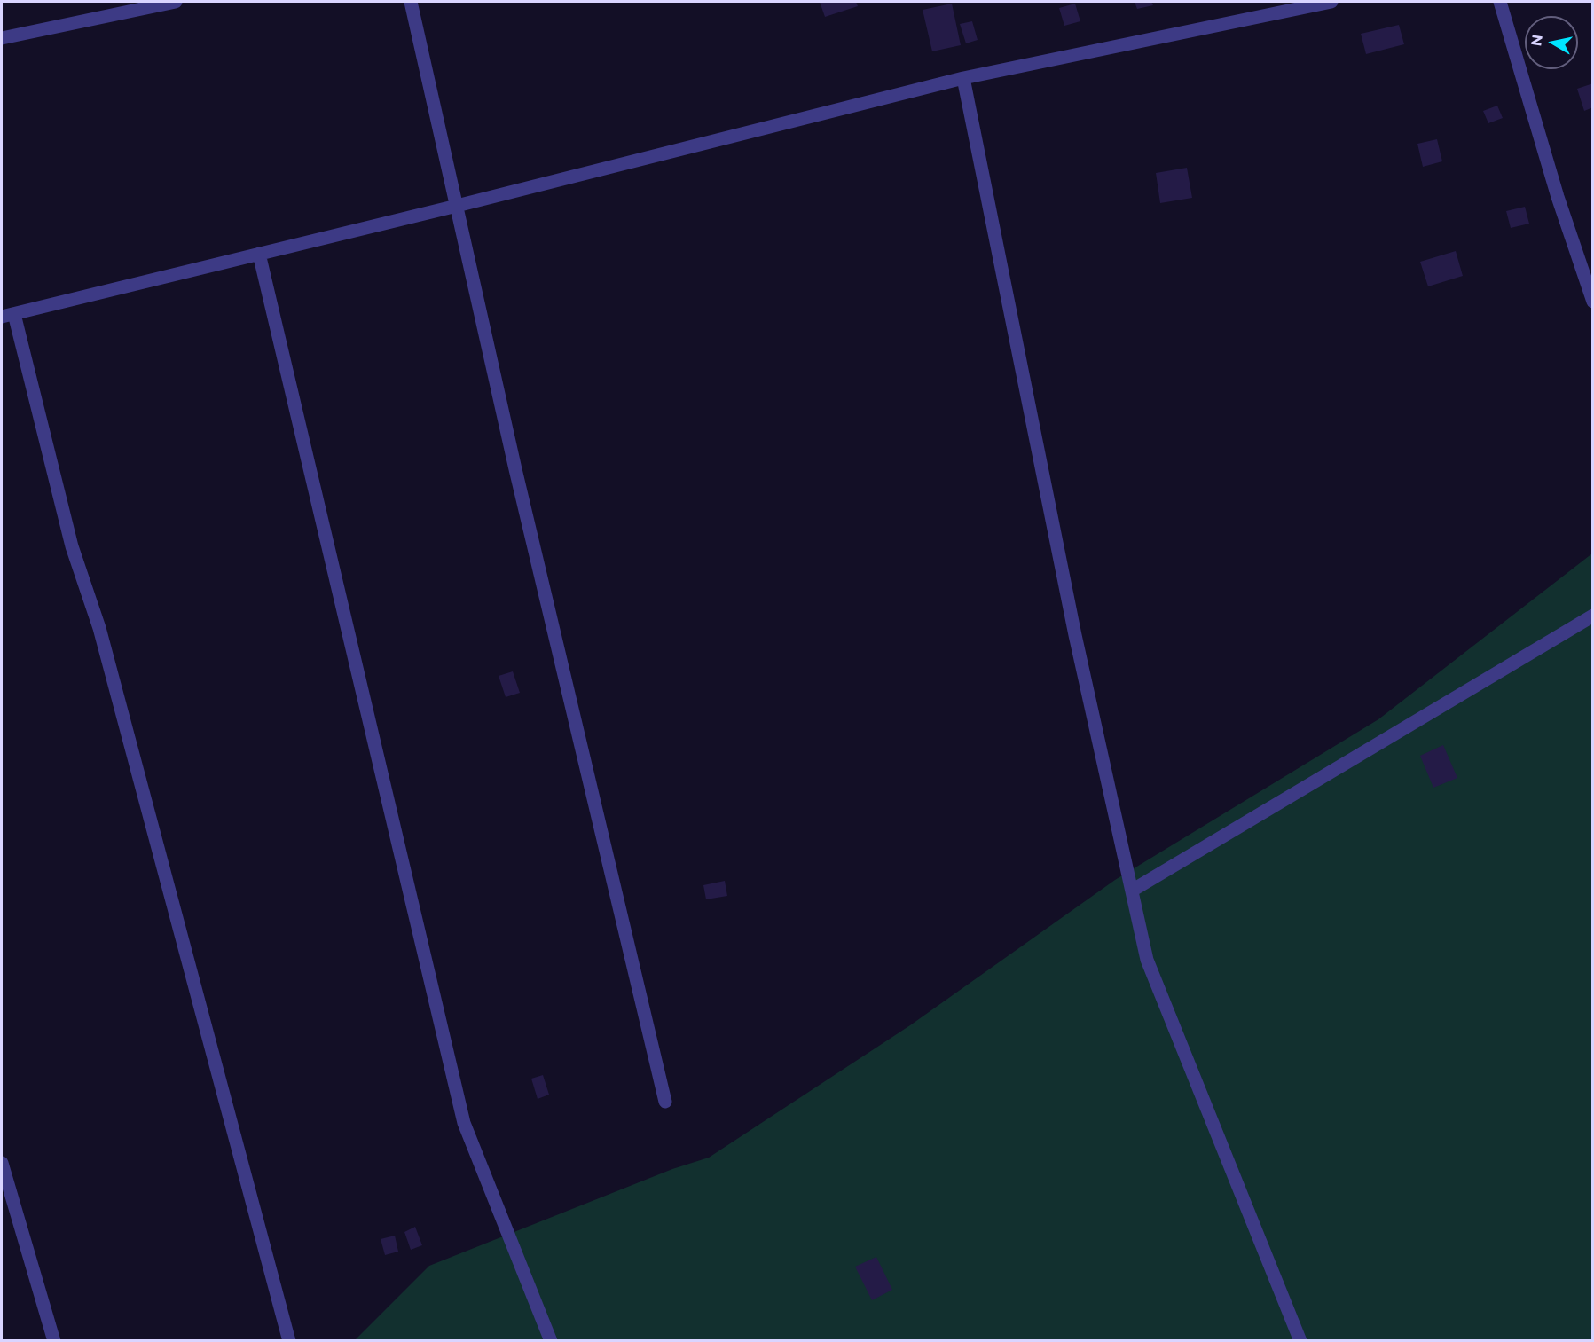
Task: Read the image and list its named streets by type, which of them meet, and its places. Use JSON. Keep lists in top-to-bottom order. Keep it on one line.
{"north":"left"}
